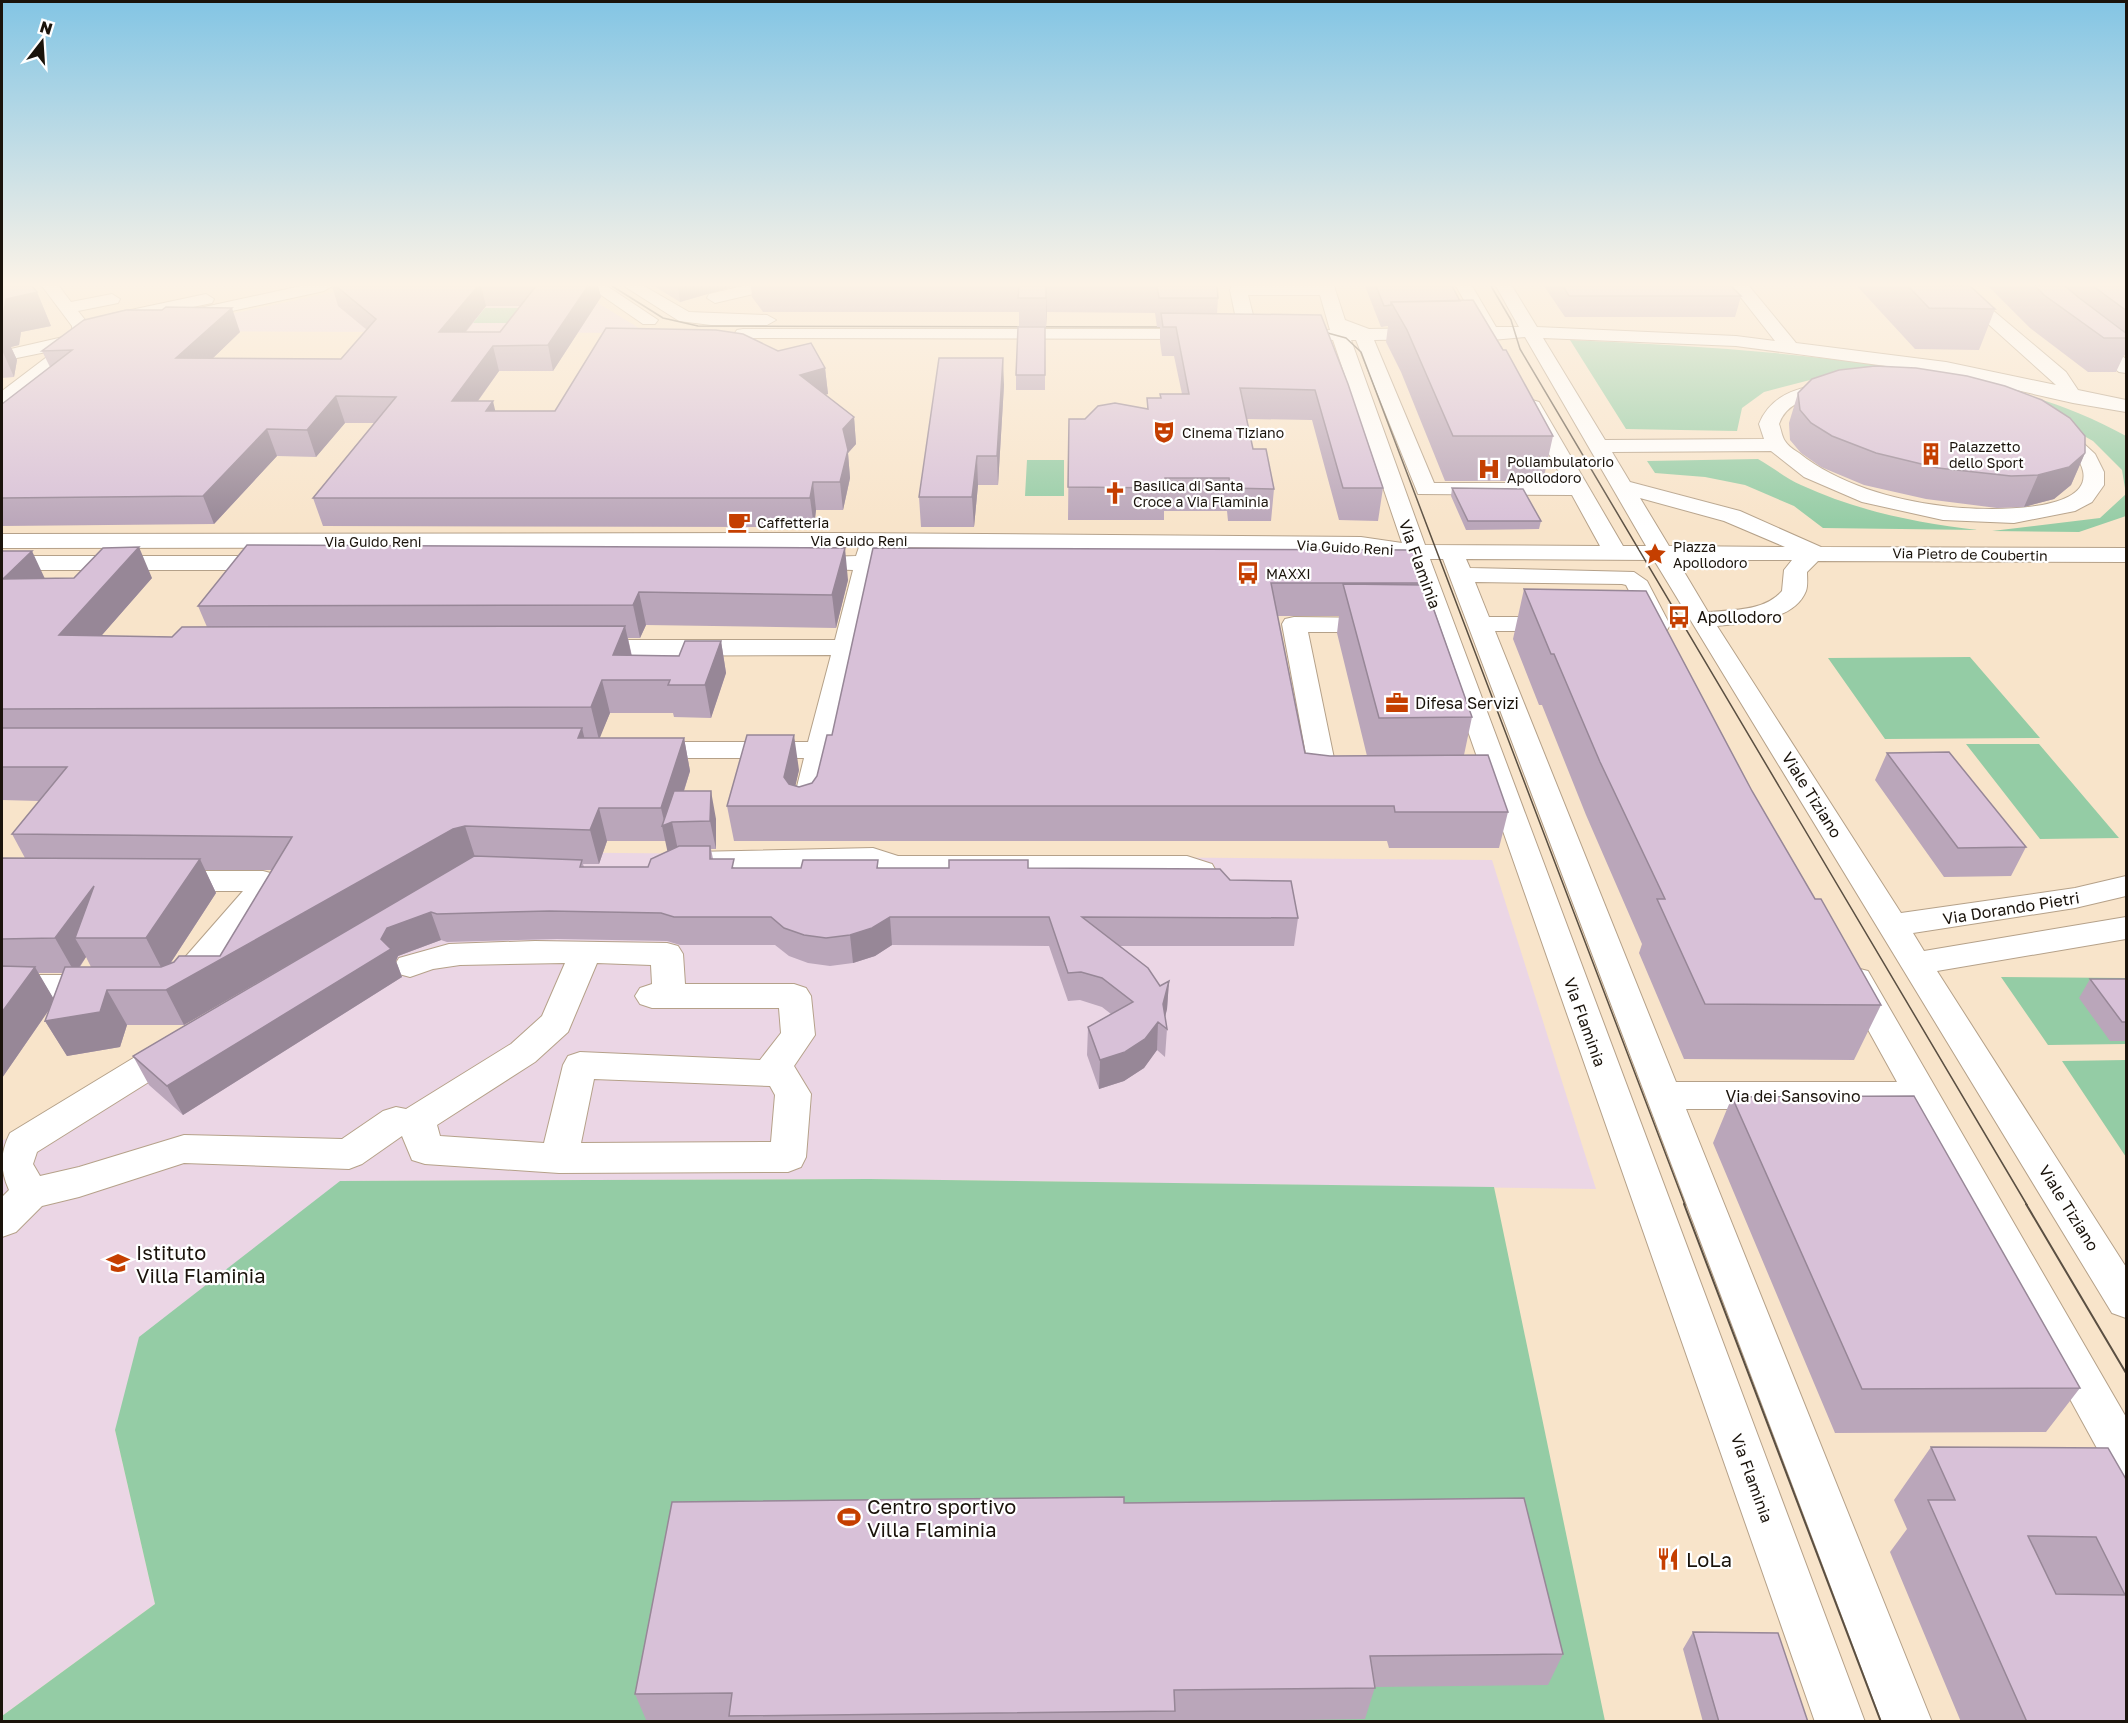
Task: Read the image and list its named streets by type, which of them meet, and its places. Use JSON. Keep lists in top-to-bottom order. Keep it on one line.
{"streets":{"street":["Via Guido Reni","Via Pietro de Coubertin","Via Flaminia","Viale Tiziano","Via Dorando Pietri","Via dei Sansovino"]},"crossings":[["Via Guido Reni","Via Flaminia"],["Viale Tiziano","Via Dorando Pietri"]],"places":{"theatre":["Cinema Tiziano"],"building":["Palazzetto dello Sport"],"hospital":["Poliambulatorio Apollodoro"],"church":["Basilica di Santa Croce a Via Flaminia"],"cafe":["Caffetteria"],"place":["Piazza Apollodoro"],"bus stop":["MAXXI","Apollodoro"],"office":["Difesa Servizi"],"school or university":["Istituto Villa Flaminia"],"sports":["Centro sportivo Villa Flaminia"],"restaurant":["LoLa"]},"north":"top"}
